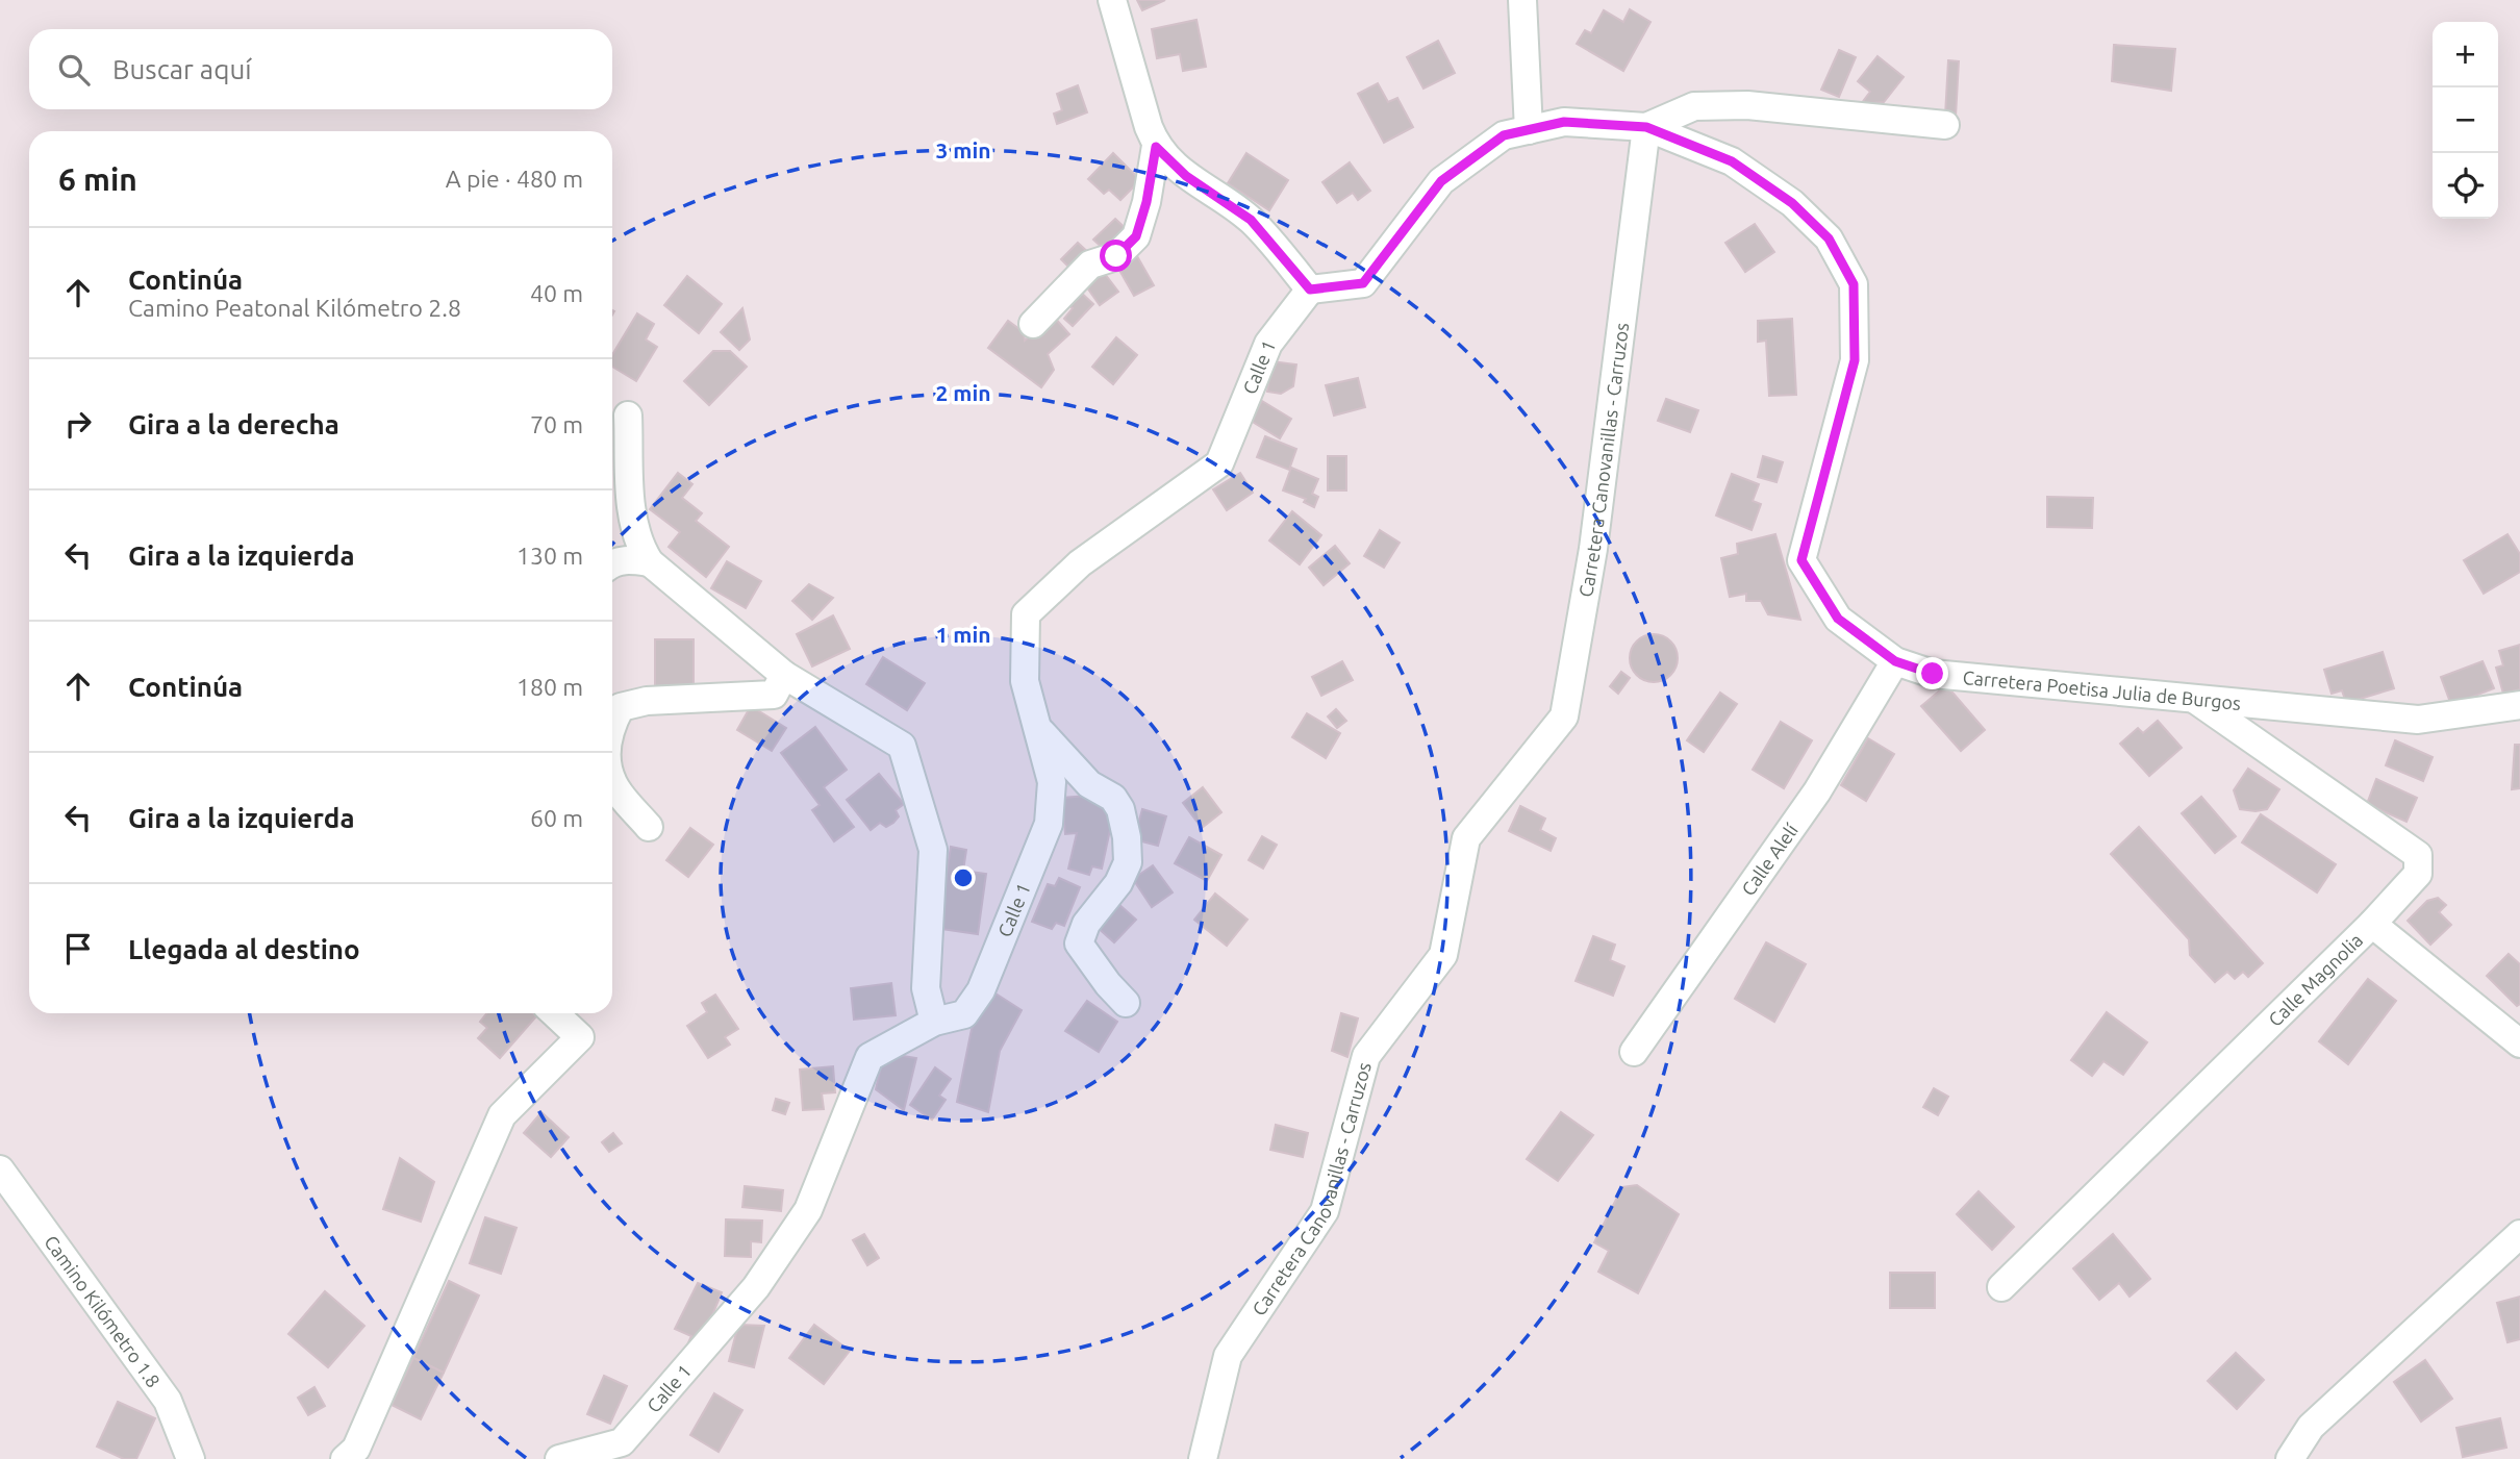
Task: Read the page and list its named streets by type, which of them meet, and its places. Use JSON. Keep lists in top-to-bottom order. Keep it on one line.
{"streets":{"street":["Calle 1","Carretera Canovanillas - Carruzos","Carretera Poetisa Julia de Burgos","Calle Alelí","Calle Magnolia","Camino Kilómetro 1.8"]},"crossings":[["Carretera Canovanillas - Carruzos","Carretera Poetisa Julia de Burgos"],["Carretera Poetisa Julia de Burgos","Calle Alelí"],["Carretera Poetisa Julia de Burgos","Calle Magnolia"]],"page":{"map_buttons":["+","−"],"search":"Buscar aquí","heading":["6 min","A pie · 480 m"],"list":[["Continúa","Camino Peatonal Kilómetro 2.8","40 m"],["Gira a la derecha","70 m"],["Gira a la izquierda","130 m"],["Continúa","180 m"],["Gira a la izquierda","60 m"],"Llegada al destino"]},"rings":["3 min","2 min","1 min"]}
